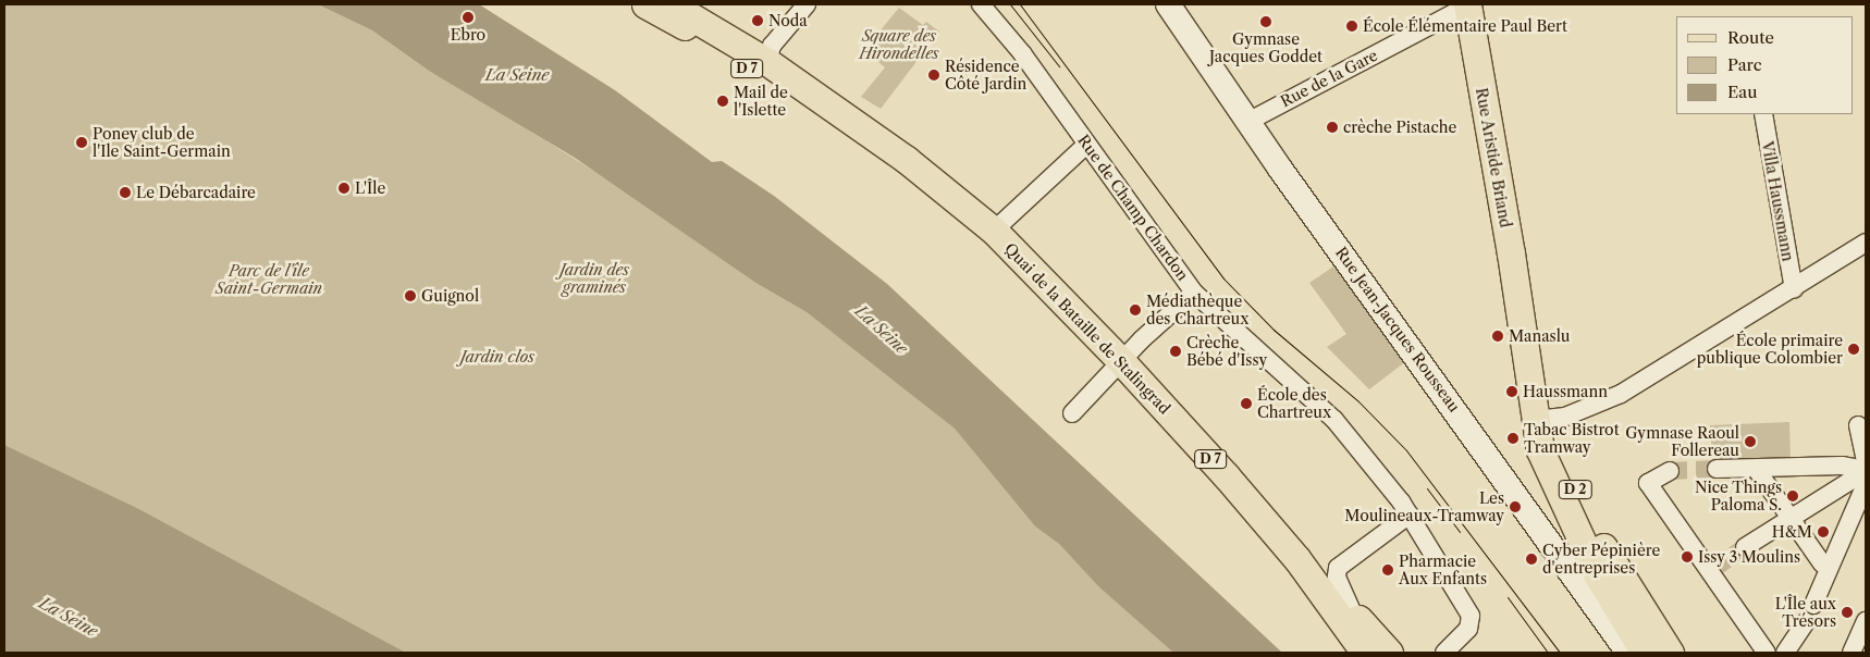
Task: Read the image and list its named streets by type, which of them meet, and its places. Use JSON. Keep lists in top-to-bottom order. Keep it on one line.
{"streets":{"main road":["D 7","Rue Aristide Briand","Quai de la Bataille de Stalingrad","D 2"],"street":["Rue de la Gare","Villa Haussmann","Rue de Champ Chardon","Rue Jean-Jacques Rousseau"]},"crossings":[["Rue de la Gare","Rue Aristide Briand"],["Rue de la Gare","Rue Jean-Jacques Rousseau"]],"water":["La Seine"],"parks":["Square des Hirondelles","Jardin des graminés","Parc de l'île Saint-Germain","Jardin clos"],"places":["Ebro","Noda","Gymnase Jacques Goddet","École Élémentaire Paul Bert","Résidence Côté Jardin","Mail de l'Islette","crèche Pistache","Poney club de l'Ile Saint-Germain","L'Île","Le Débarcadaire","Guignol","Médiathèque des Chartreux","Manaslu","École primaire publique Colombier","Crèche Bébé d'Issy","Haussmann","École des Chartreux","Tabac Bistrot Tramway","Gymnase Raoul Follereau","Nice Things Paloma S.","Les Moulineaux-Tramway","H&M","Issy 3 Moulins","Cyber Pépinière d'entreprises","Pharmacie Aux Enfants","L'Île aux Trésors"],"legend":["Route","Parc","Eau"]}
